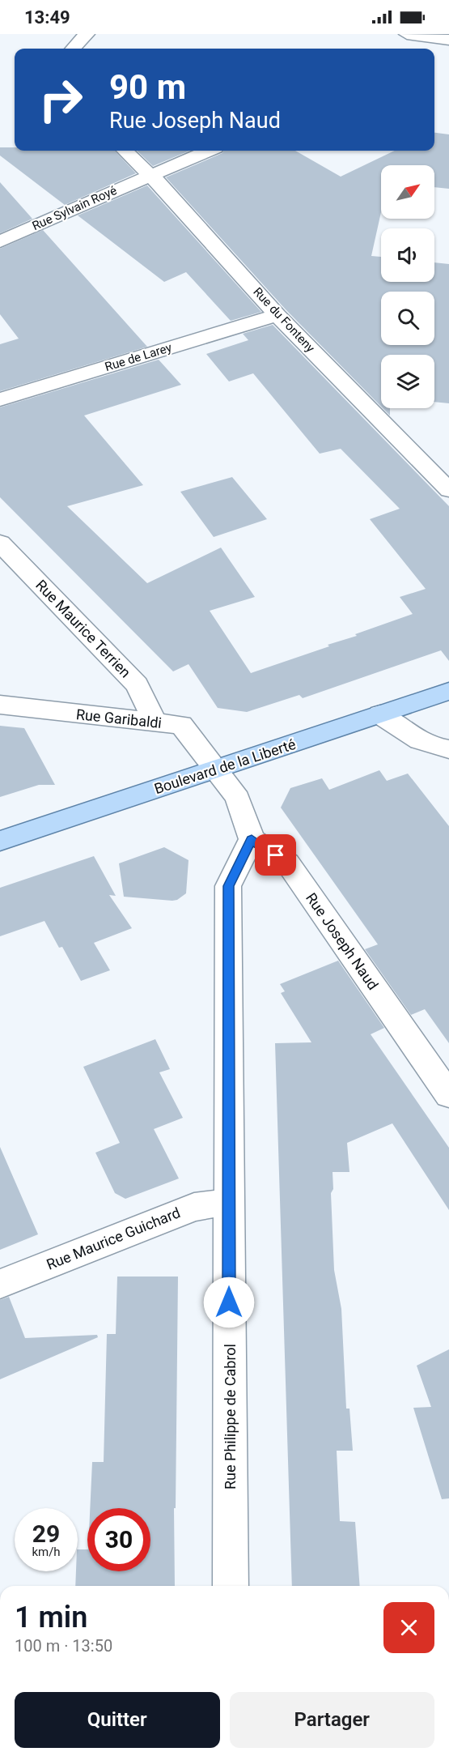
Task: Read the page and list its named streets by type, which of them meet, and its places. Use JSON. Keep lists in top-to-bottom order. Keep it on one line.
{"streets":{"main road":["Boulevard de la Liberté"],"street":["Rue Sylvain Royé","Rue du Fonteny","Rue de Larey","Rue Maurice Terrien","Rue Garibaldi","Rue Joseph Naud","Rue Maurice Guichard","Rue Philippe de Cabrol"]},"crossings":[["Rue Sylvain Royé","Rue du Fonteny"],["Rue du Fonteny","Rue de Larey"],["Rue Maurice Terrien","Rue Garibaldi"],["Rue Garibaldi","Boulevard de la Liberté"],["Rue Joseph Naud","Rue Philippe de Cabrol"],["Rue Maurice Guichard","Rue Philippe de Cabrol"]],"north":"top right","page":{"status":"13:49","turn":["90 m","Rue Joseph Naud"],"speed":"29 km/h","limit":"30","heading":["1 min","100 m · 13:50"],"buttons":["Quitter","Partager"]}}
